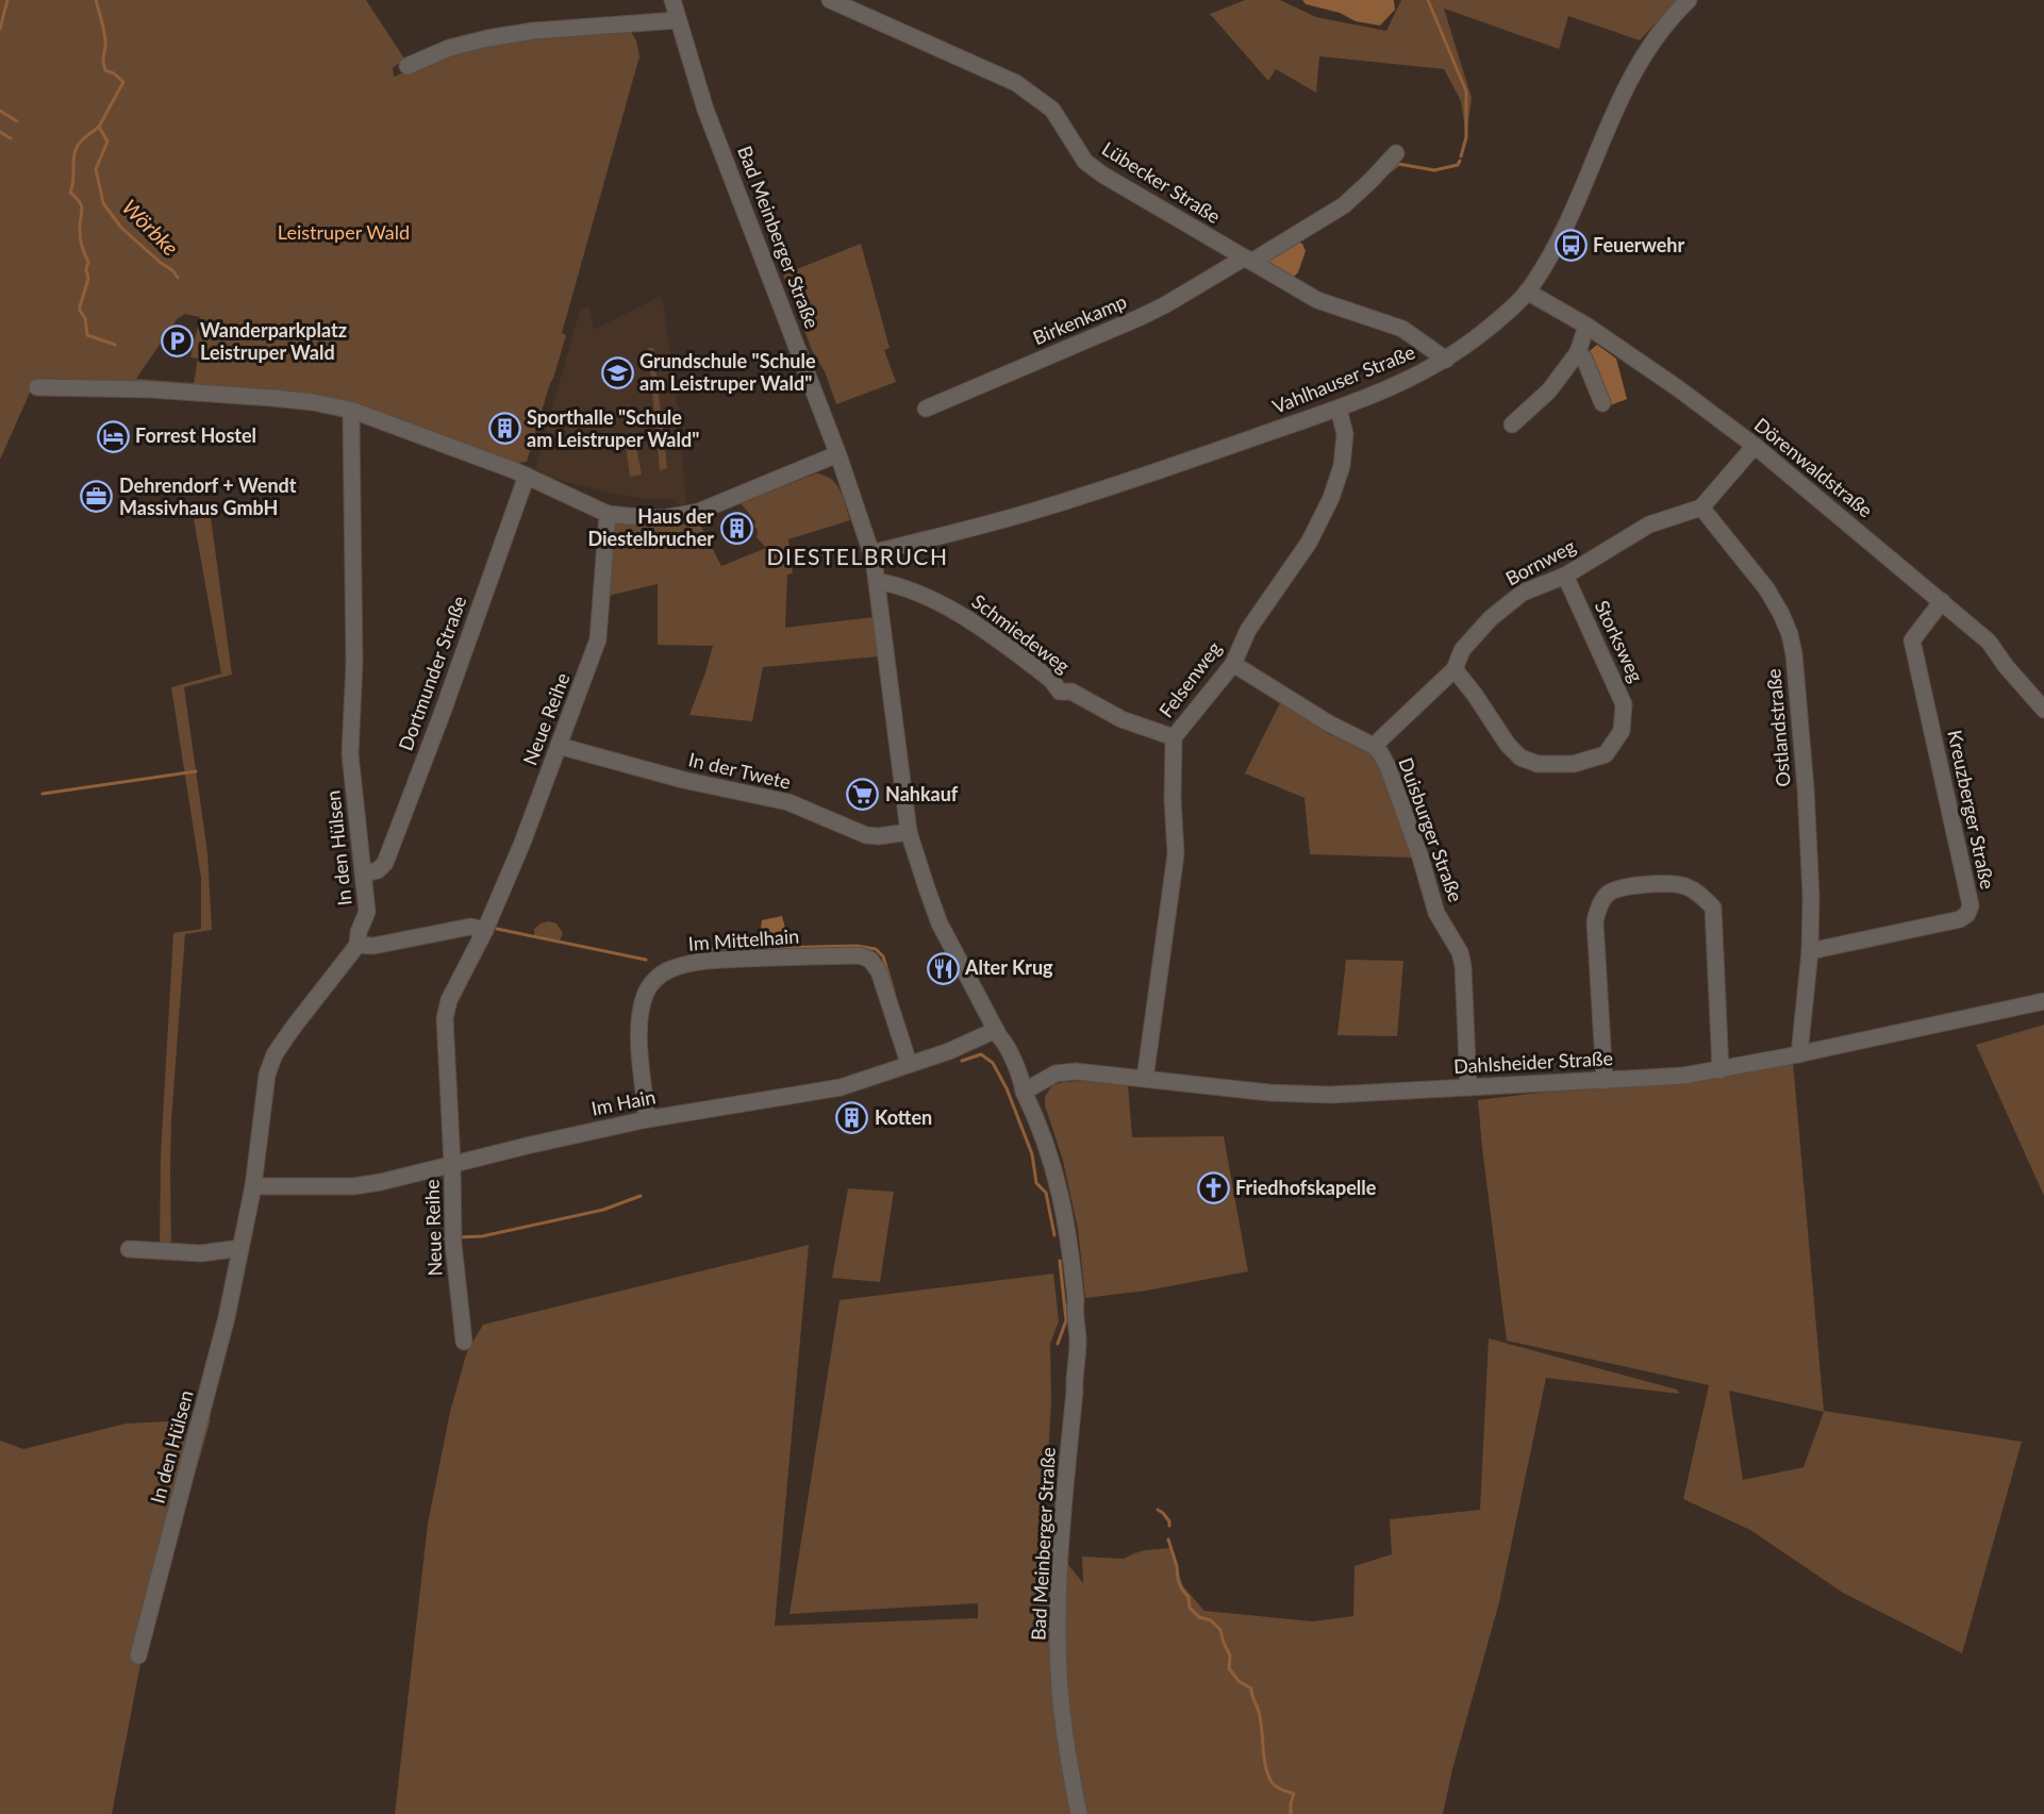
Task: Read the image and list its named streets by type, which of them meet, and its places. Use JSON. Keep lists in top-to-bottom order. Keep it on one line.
{"streets":{"street":["Lübecker Straße","Bad Meinberger Straße","Birkenkamp","Vahlhauser Straße","Dörenwaldstraße","Bornweg","Schmiedeweg","Storksweg","Dortmunder Straße","Felsenweg","Neue Reihe","Ostlandstraße","In der Twete","Kreuzberger Straße","Duisburger Straße","In den Hülsen","Im Mittelhain","Dahlsheider Straße","Im Hain"]},"crossings":[["Lübecker Straße","Birkenkamp"],["Lübecker Straße","Vahlhauser Straße"],["Bad Meinberger Straße","Vahlhauser Straße"],["Bad Meinberger Straße","Schmiedeweg"],["Bad Meinberger Straße","In der Twete"],["Bad Meinberger Straße","Dahlsheider Straße"],["Bad Meinberger Straße","Im Hain"],["Vahlhauser Straße","Dörenwaldstraße"],["Vahlhauser Straße","Felsenweg"],["Dörenwaldstraße","Kreuzberger Straße"],["Bornweg","Storksweg"],["Bornweg","Ostlandstraße"],["Bornweg","Duisburger Straße"],["Schmiedeweg","Felsenweg"],["Dortmunder Straße","In den Hülsen"],["Felsenweg","Duisburger Straße"],["Felsenweg","Dahlsheider Straße"],["Neue Reihe","In der Twete"],["Neue Reihe","Im Hain"],["Ostlandstraße","Kreuzberger Straße"],["Ostlandstraße","Dahlsheider Straße"],["Duisburger Straße","Dahlsheider Straße"],["In den Hülsen","Im Hain"],["Im Mittelhain","Im Hain"]],"districts":["DIESTELBRUCH"],"water":["Wörbke"],"parks":["Leistruper Wald"],"places":{"bus stop":["Feuerwehr"],"parking":["Wanderparkplatz Leistruper Wald"],"school or university":["Grundschule \"Schule am Leistruper Wald\""],"building":["Sporthalle \"Schule am Leistruper Wald\"","Haus der Diestelbrucher","Kotten"],"hotel":["Forrest Hostel"],"office":["Dehrendorf + Wendt Massivhaus GmbH"],"supermarket":["Nahkauf"],"restaurant":["Alter Krug"],"church":["Friedhofskapelle"]}}
